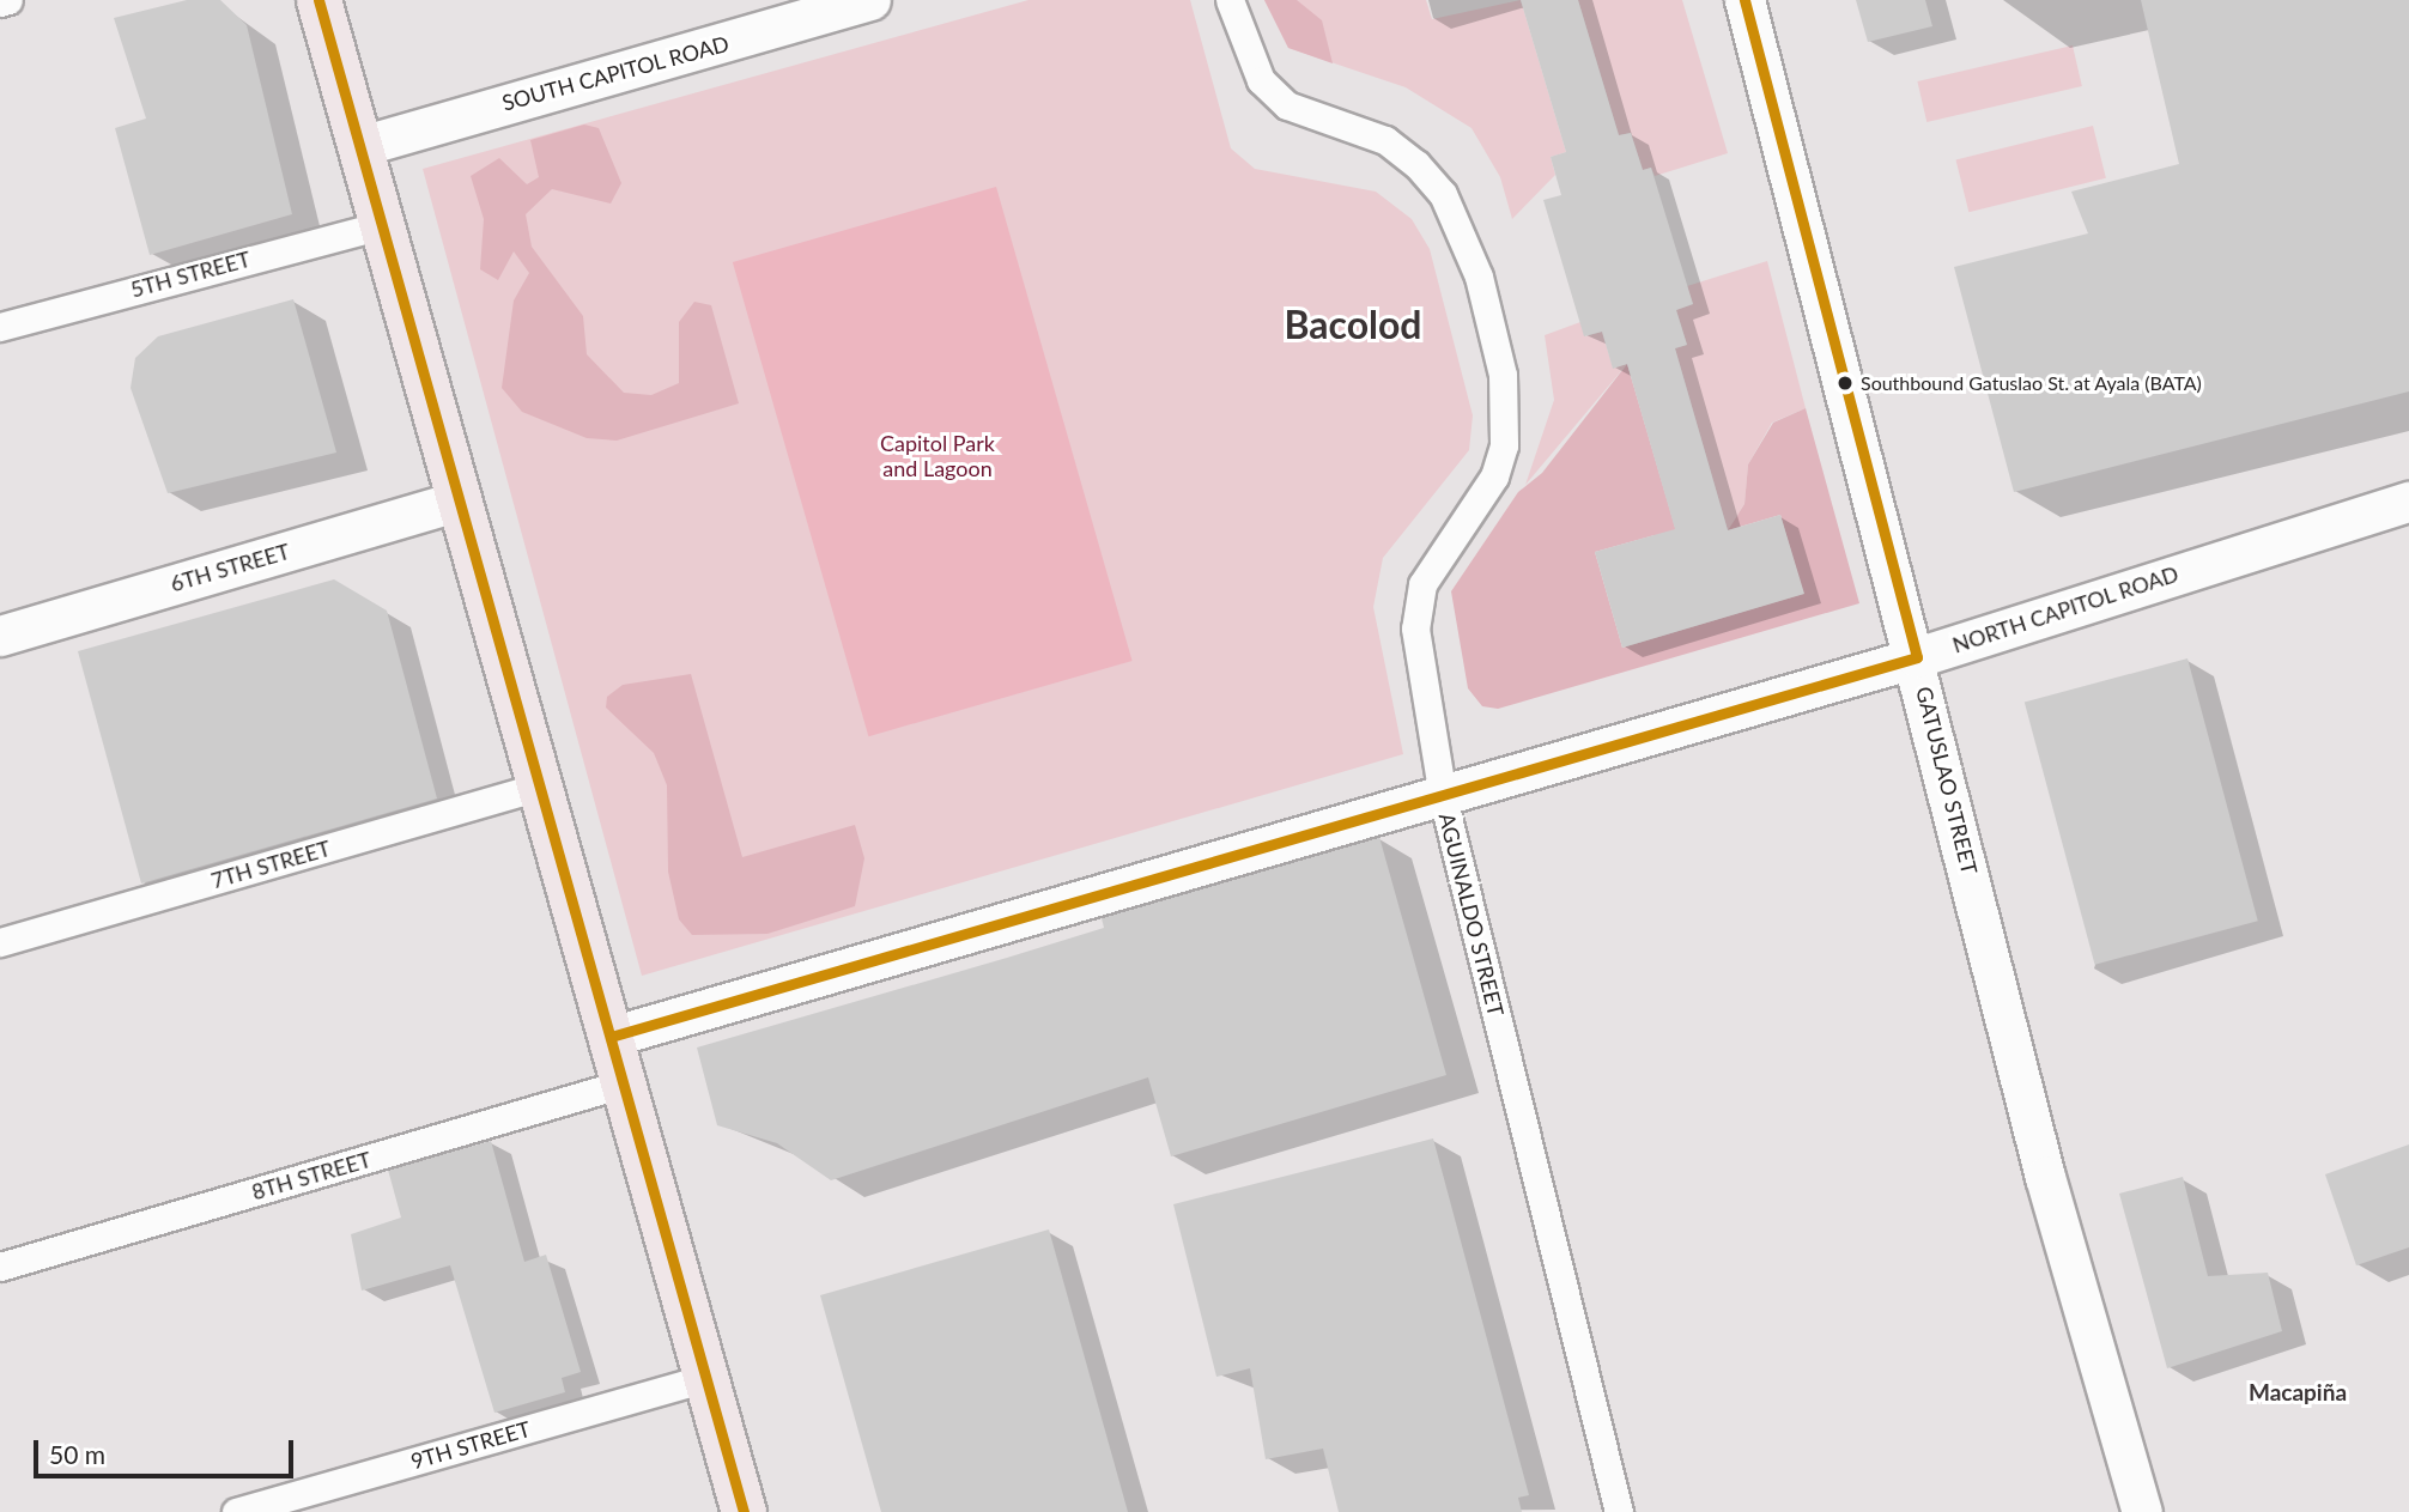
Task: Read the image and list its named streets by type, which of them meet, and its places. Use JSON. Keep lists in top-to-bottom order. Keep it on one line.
{"streets":{"street":["SOUTH CAPITOL ROAD","5TH STREET","6TH STREET","NORTH CAPITOL ROAD","GATUSLAO STREET","7TH STREET","AGUINALDO STREET","8TH STREET","9TH STREET"]},"crossings":[["NORTH CAPITOL ROAD","GATUSLAO STREET"],["NORTH CAPITOL ROAD","AGUINALDO STREET"]],"districts":["Bacolod","Macapiña"],"parks":["Capitol Park and Lagoon"],"places":["Southbound Gatuslao St. at Ayala (BATA)"],"scale_bar":"50 m"}
